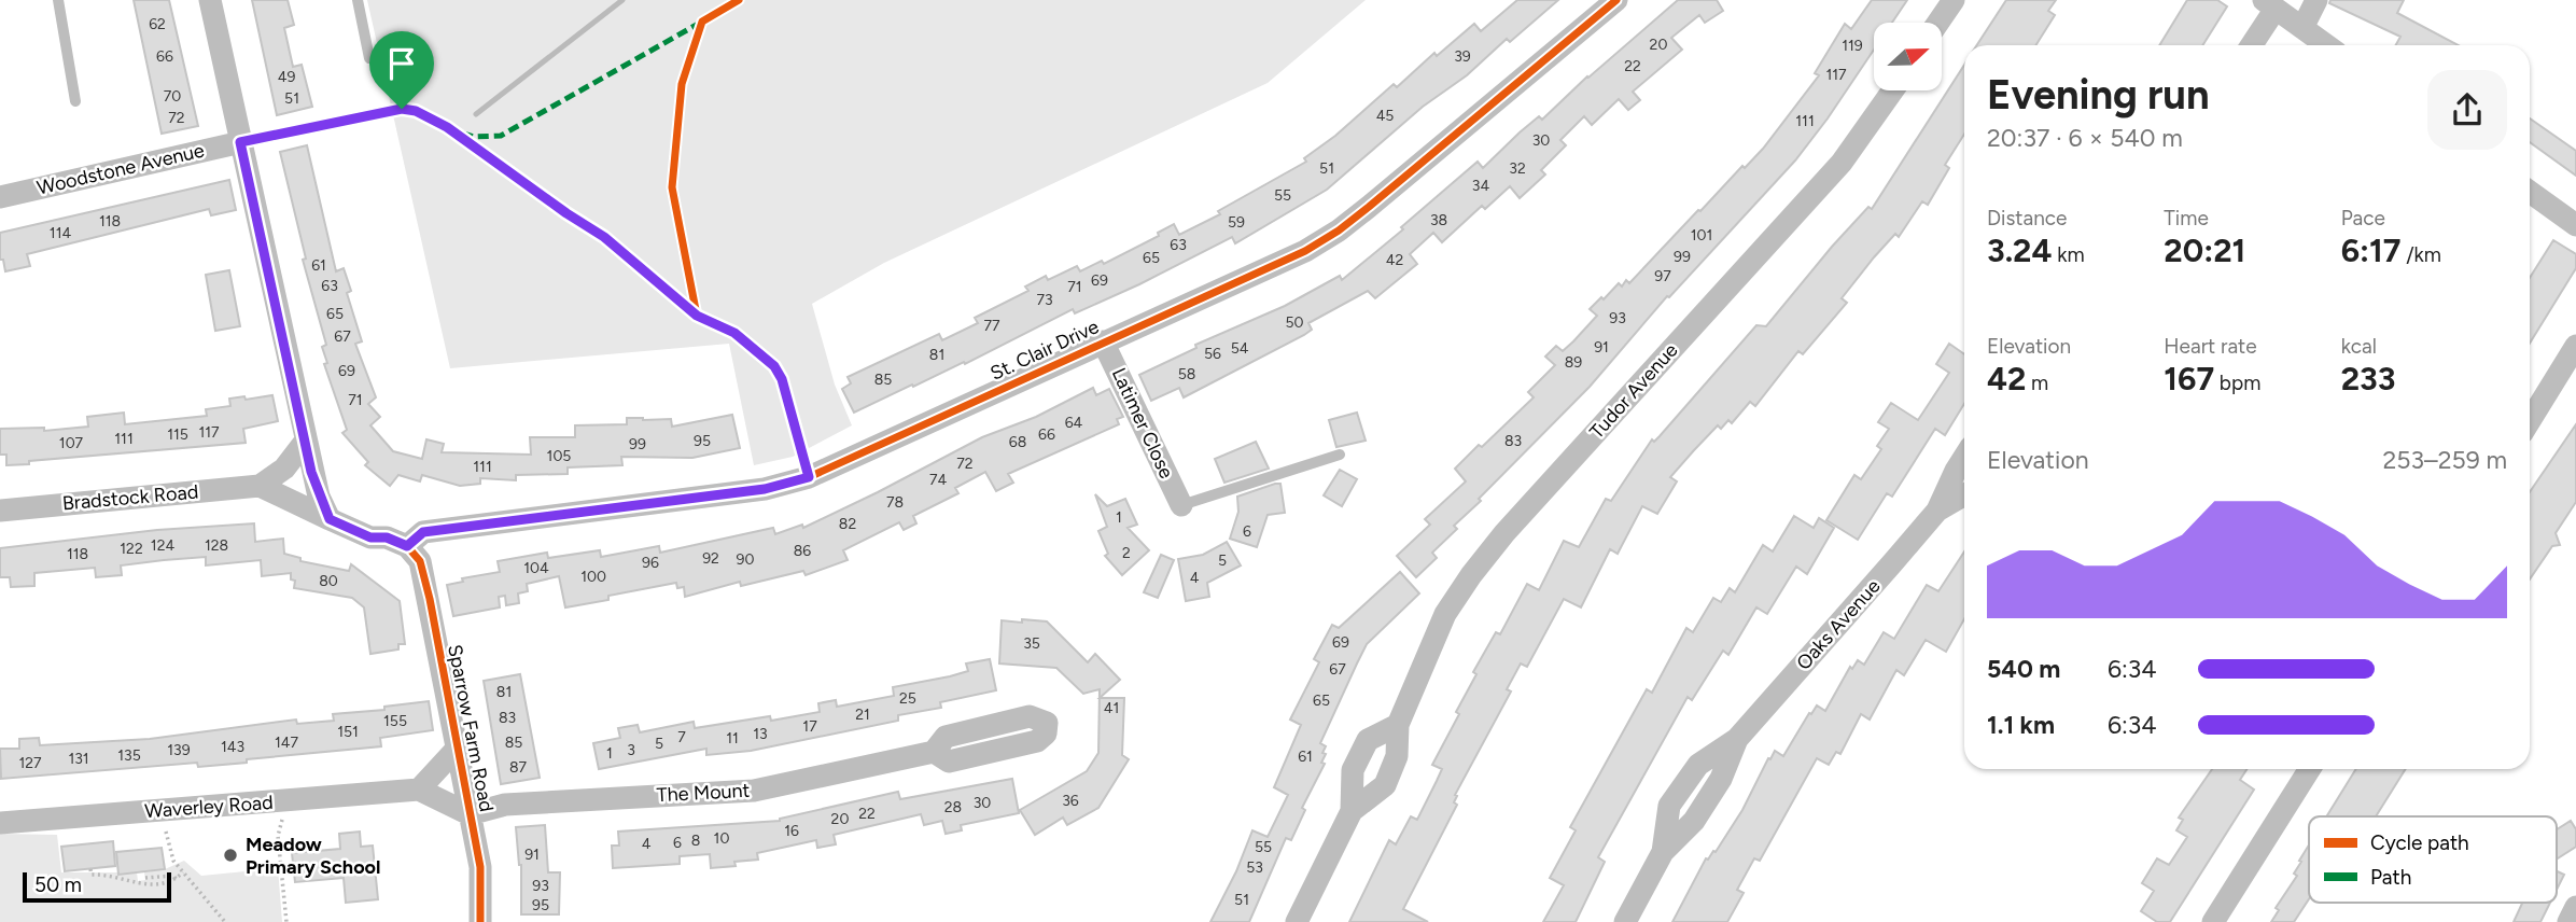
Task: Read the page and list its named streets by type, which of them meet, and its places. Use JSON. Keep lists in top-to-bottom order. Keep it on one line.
{"streets":{"street":["Woodstone Avenue","St. Clair Drive","Tudor Avenue","Latimer Close","Bradstock Road","Oaks Avenue","Sparrow Farm Road","The Mount","Waverley Road"]},"crossings":[["St. Clair Drive","Latimer Close"],["St. Clair Drive","Sparrow Farm Road"],["Sparrow Farm Road","The Mount"]],"places":["Meadow Primary School"],"house_numbers":["62","20","119","66","39","22","117","49","70","51","45","72","111","30","51","32","34","55","38","118","59","114","101","63","99","65","42","61","97","69","63","71","73","65","93","50","77","67","91","54","56","81","89","69","58","85","71","64","117","115","66","111","95","83","68","107","99","105","72","111","74","78","1","82","6","124","128","122","86","2","118","92","90","5","96","104","100","4","80","69","35","67","81","25","65","41","21","83","155","17","151","13","7","11","147","85","5","143","139","3","1","135","61","131","127","87","36","30","28","22","20","16","10","8","6","4","55","91","53","93","51","95"],"legend":["Cycle path","Path"],"scale_bar":"50 m","north":"right","page":{"heading":["Evening run","20:37 · 6 × 540 m"],"stats":[["Distance","3.24 km"],["Time","20:21"],["Pace","6:17 /km"],["Elevation","42 m"],["Heart rate","167 bpm"],["kcal","233"]],"chart":["Elevation","253–259 m"],"list":[{"name":"540 m","note":"6:34"},{"name":"1.1 km","note":"6:34"}],"scale":"50 m"}}
